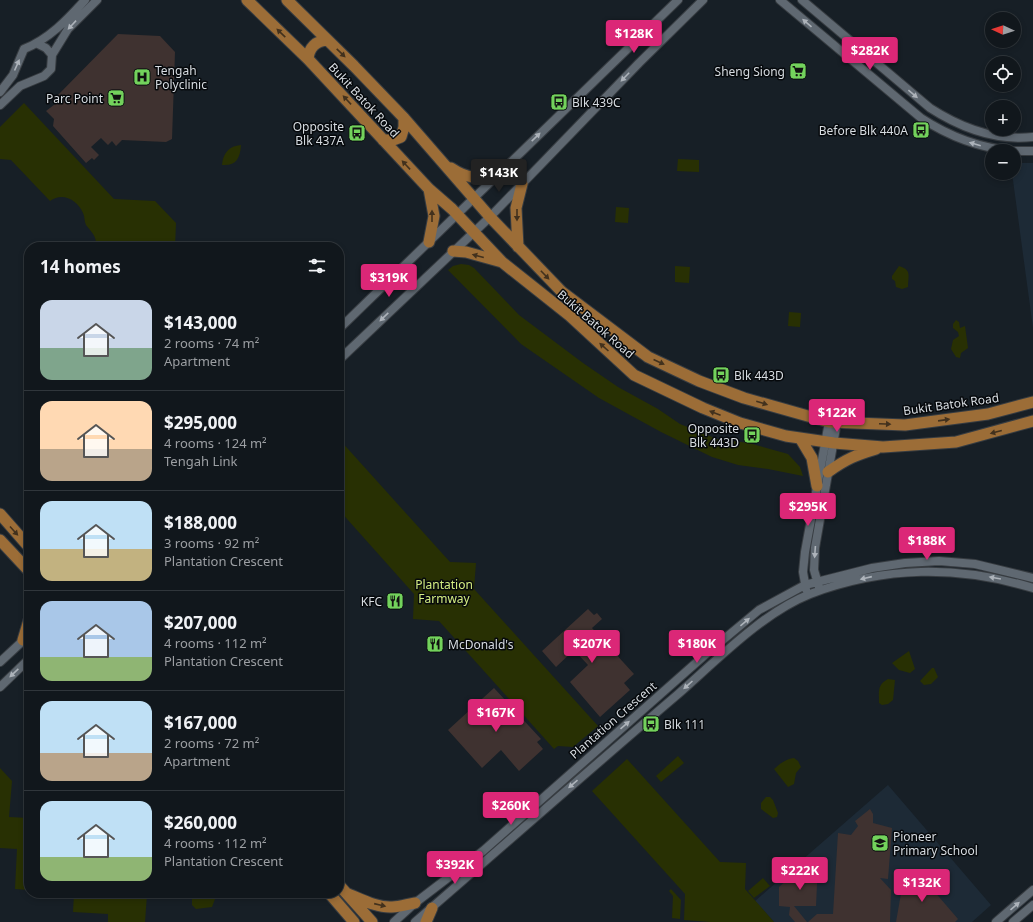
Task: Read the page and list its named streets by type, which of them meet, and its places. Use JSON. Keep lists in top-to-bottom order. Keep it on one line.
{"streets":{"main road":["Bukit Batok Road"],"street":["Plantation Crescent"]},"parks":["Plantation Farmway"],"places":{"supermarket":["Sheng Siong","Parc Point"],"hospital":["Tengah Polyclinic"],"bus stop":["Blk 439C","Before Blk 440A","Opposite Blk 437A","Blk 443D","Opposite Blk 443D","Blk 111"],"restaurant":["KFC","McDonald's"],"school or university":["Pioneer Primary School"]},"north":"left","page":{"map_buttons":["+","−"],"price":["$128K","$282K","$143K","$319K","$122K","$295K","$188K","$207K","$180K","$167K","$260K","$392K","$222K","$132K"],"heading":"14 homes","list":[{"name":"$143,000","note":"2 rooms · 74 m² · Apartment"},{"name":"$295,000","note":"4 rooms · 124 m² · Tengah Link"},{"name":"$188,000","note":"3 rooms · 92 m² · Plantation Crescent"},{"name":"$207,000","note":"4 rooms · 112 m² · Plantation Crescent"},{"name":"$167,000","note":"2 rooms · 72 m² · Apartment"},{"name":"$260,000","note":"4 rooms · 112 m² · Plantation Crescent"}]}}
